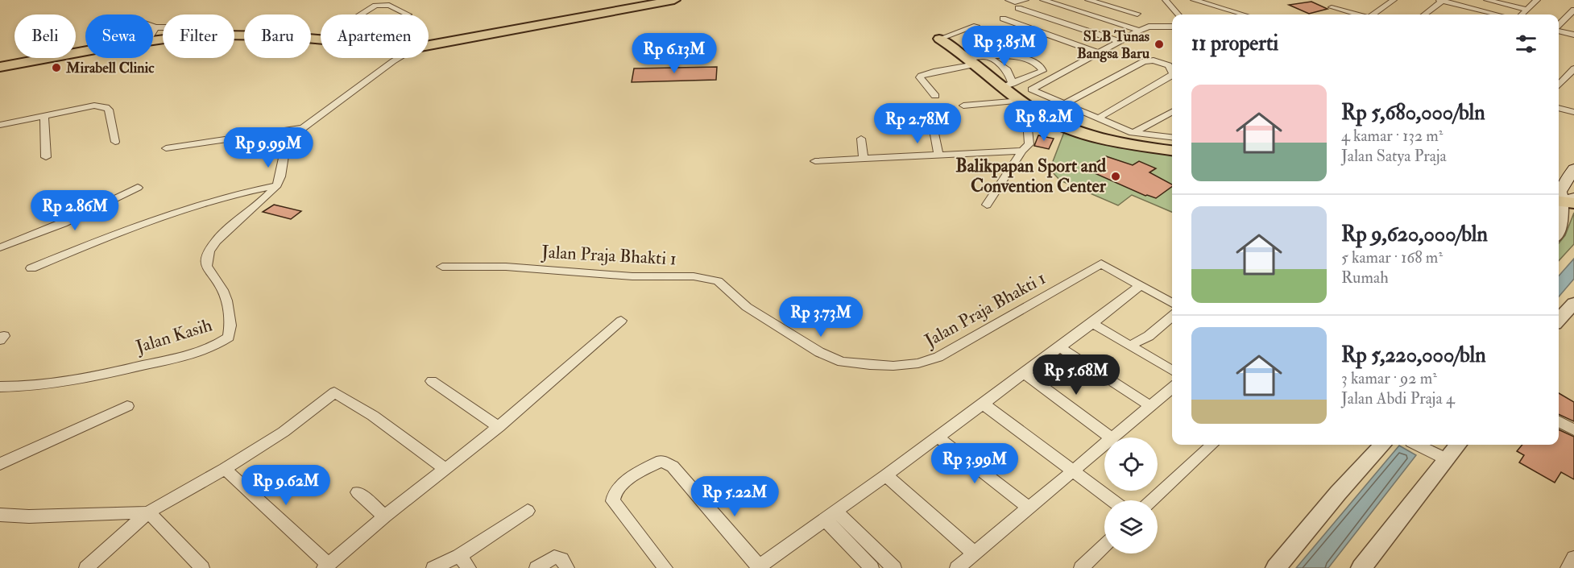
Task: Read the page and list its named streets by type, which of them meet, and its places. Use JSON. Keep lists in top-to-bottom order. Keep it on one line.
{"streets":{"street":["Jalan Praja Bhakti 1","Jalan Kasih"]},"places":["SLB Tunas Bangsa Baru","Mirabell Clinic","Balikpapan Sport and Convention Center"],"page":{"chip":["Beli","Sewa","Filter","Baru","Apartemen"],"heading":"11 properti","price":["Rp 3.85M","Rp 6.13M","Rp 8.2M","Rp 2.78M","Rp 9.99M","Rp 2.86M","Rp 3.73M","Rp 5.68M","Rp 3.99M","Rp 9.62M","Rp 5.22M"],"list":[{"name":"Rp 5,680,000/bln","note":"4 kamar · 132 m² · Jalan Satya Praja"},{"name":"Rp 9,620,000/bln","note":"5 kamar · 168 m² · Rumah"},{"name":"Rp 5,220,000/bln","note":"3 kamar · 92 m² · Jalan Abdi Praja 4"}]}}
